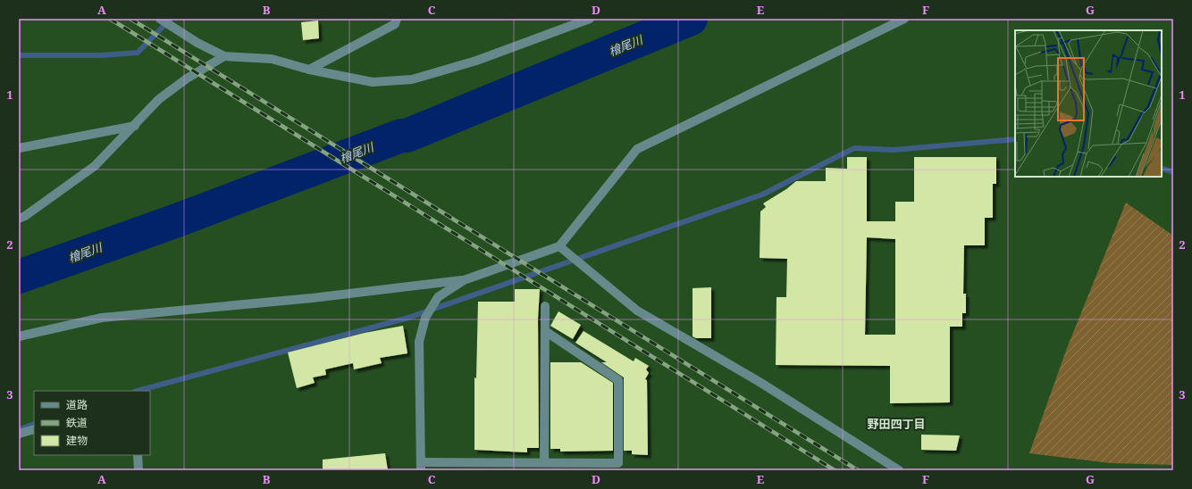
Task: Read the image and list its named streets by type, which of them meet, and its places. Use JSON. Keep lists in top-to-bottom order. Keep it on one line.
{"districts":["野田四丁目"],"water":["檜尾川"],"legend":["道路","鉄道","建物"],"grid":{"columns":["A","B","C","D","E","F","G"],"rows":["1","2","3"]}}
